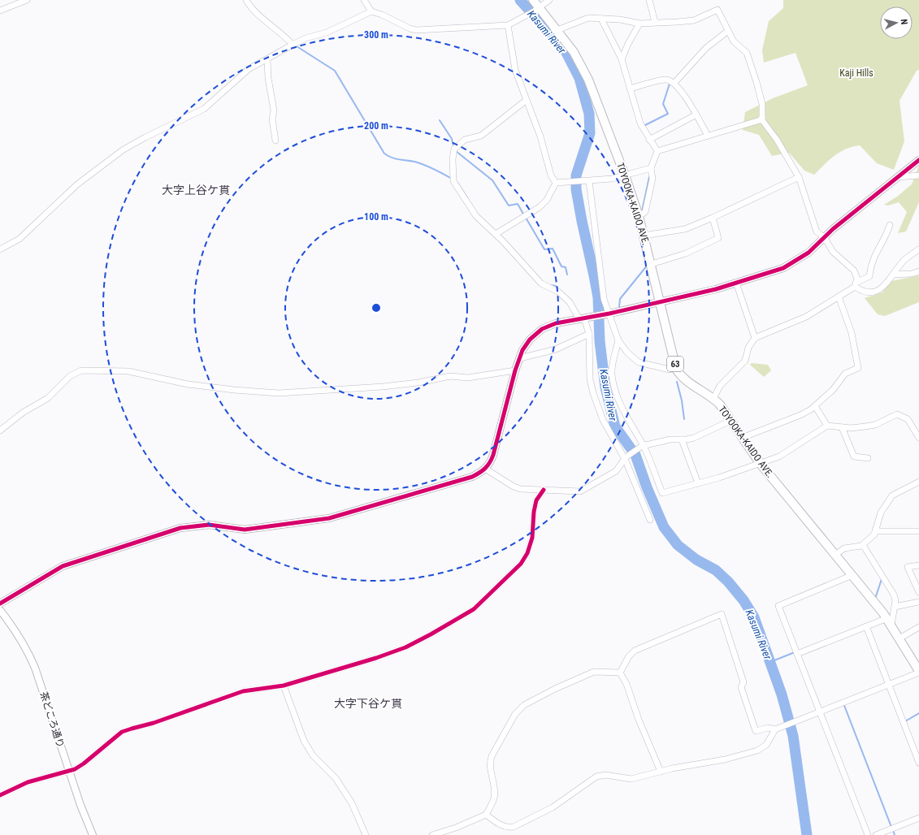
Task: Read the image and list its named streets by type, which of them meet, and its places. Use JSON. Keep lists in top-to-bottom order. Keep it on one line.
{"streets":{"main road":["TOYOOKA-KAIDO AVE.","63"],"street":["茶どころ通り"]},"districts":["大字上谷ケ貫","大字下谷ケ貫"],"water":["Kasumi River"],"parks":["Kaji Hills"],"north":"right","rings":["300 m","200 m","100 m"]}
